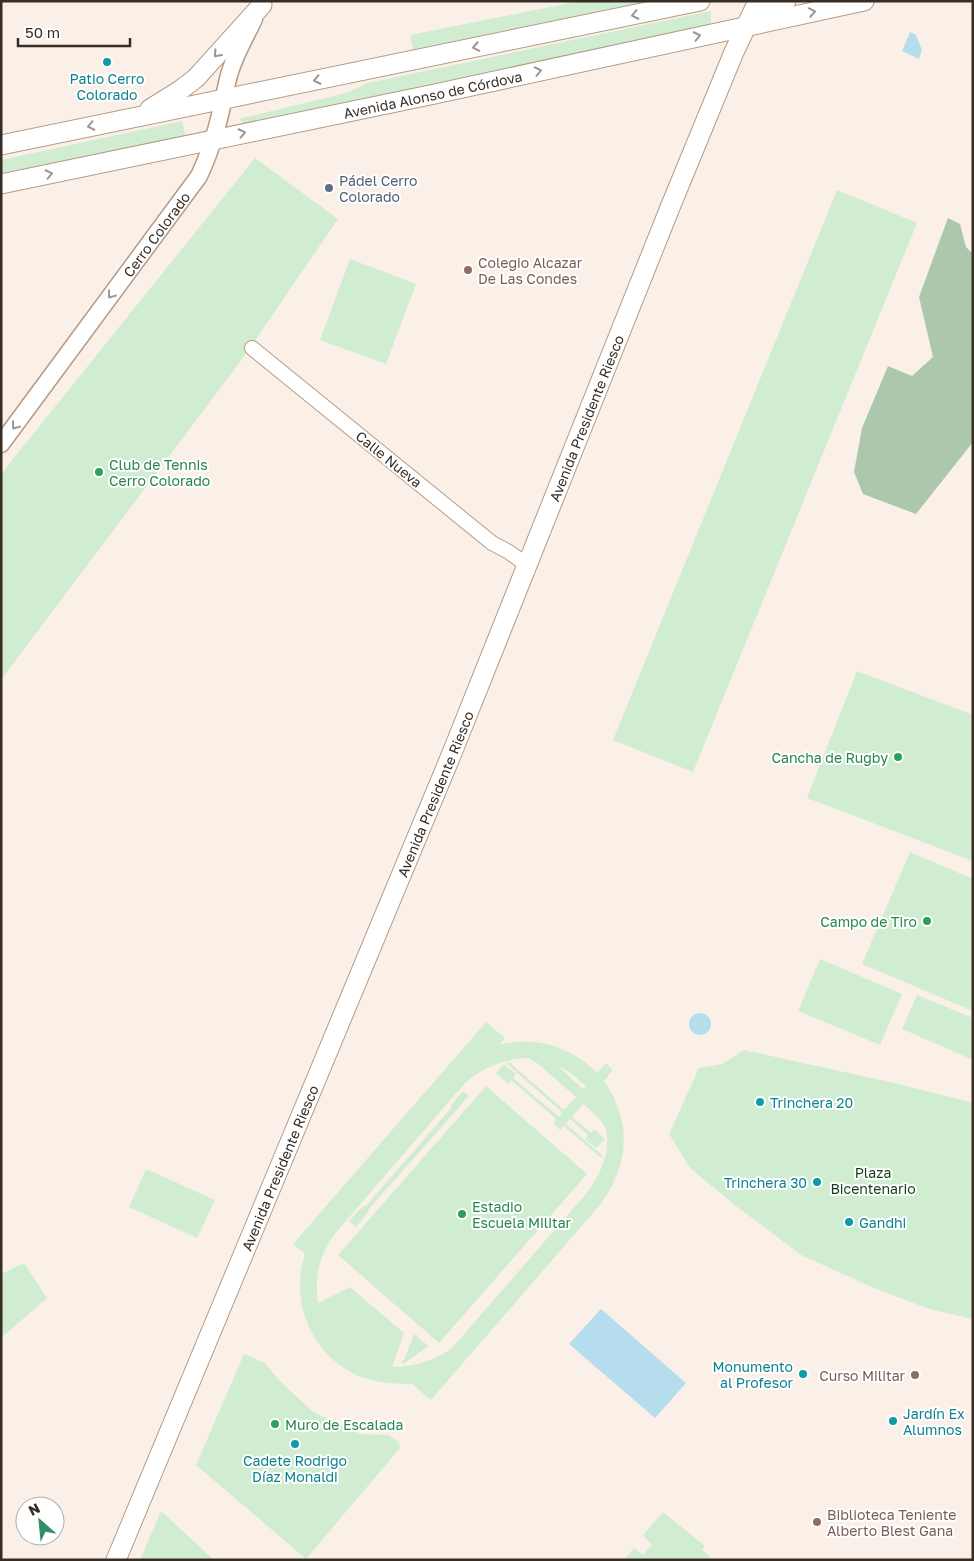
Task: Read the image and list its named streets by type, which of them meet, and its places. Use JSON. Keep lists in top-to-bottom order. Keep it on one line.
{"streets":{"main road":["Avenida Alonso de Córdova","Avenida Presidente Riesco"],"street":["Cerro Colorado","Calle Nueva"]},"crossings":[["Avenida Alonso de Córdova","Cerro Colorado"],["Avenida Alonso de Córdova","Avenida Presidente Riesco"],["Avenida Presidente Riesco","Calle Nueva"]],"one_way":["Cerro Colorado"],"parks":["Plaza Bicentenario"],"places":["Patio Cerro Colorado","Pádel Cerro Colorado","Colegio Alcazar De Las Condes","Club de Tennis Cerro Colorado","Cancha de Rugby","Campo de Tiro","Trinchera 20","Trinchera 30","Estadio Escuela Militar","Gandhi","Monumento al Profesor","Curso Militar","Jardín Ex Alumnos","Muro de Escalada","Cadete Rodrigo Díaz Monaldi","Biblioteca Teniente Alberto Blest Gana"],"scale_bar":"50 m","north":"top left"}
